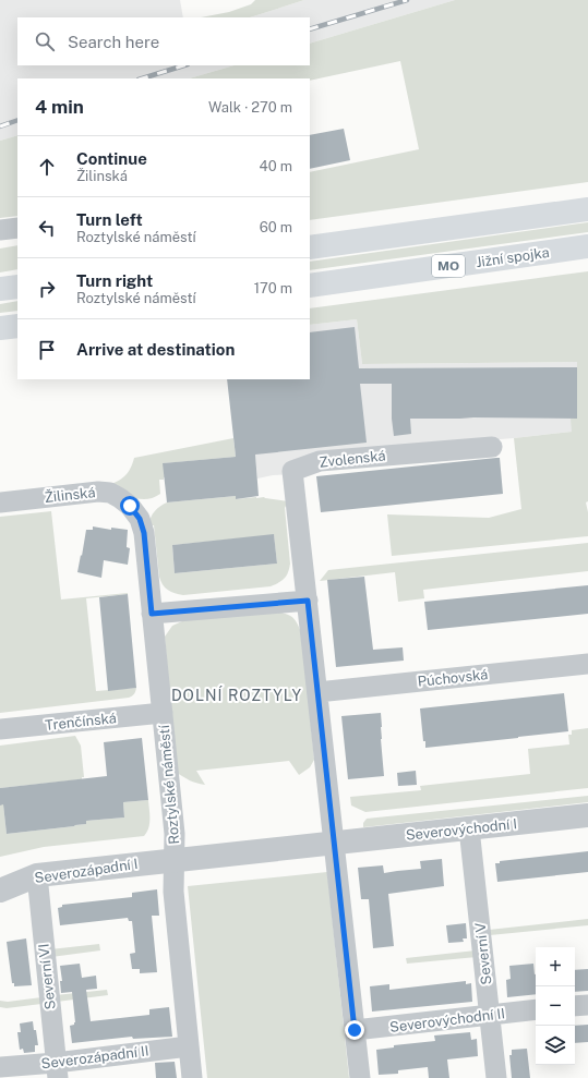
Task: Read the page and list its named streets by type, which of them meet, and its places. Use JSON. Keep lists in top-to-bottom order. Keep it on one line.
{"streets":{"highway":["Jižní spojka","MO"],"street":["Zvolenská","Žilinská","Púchovská","Trenčínská","Roztylské náměstí","Severovýchodní I","Severozápadní I","Severní V","Severní VI","Severovýchodní II","Severozápadní II"]},"crossings":[["Žilinská","Roztylské náměstí"],["Trenčínská","Roztylské náměstí"],["Roztylské náměstí","Severovýchodní I"],["Roztylské náměstí","Severozápadní I"],["Roztylské náměstí","Severozápadní II"],["Severovýchodní I","Severní V"],["Severozápadní I","Severní VI"],["Severní V","Severovýchodní II"],["Severní VI","Severozápadní II"]],"districts":["DOLNÍ ROZTYLY"],"page":{"search":"Search here","heading":["4 min","Walk · 270 m"],"list":[["Continue","Žilinská","40 m"],["Turn left","Roztylské náměstí","60 m"],["Turn right","Roztylské náměstí","170 m"],"Arrive at destination"],"map_buttons":["+","−"]}}
